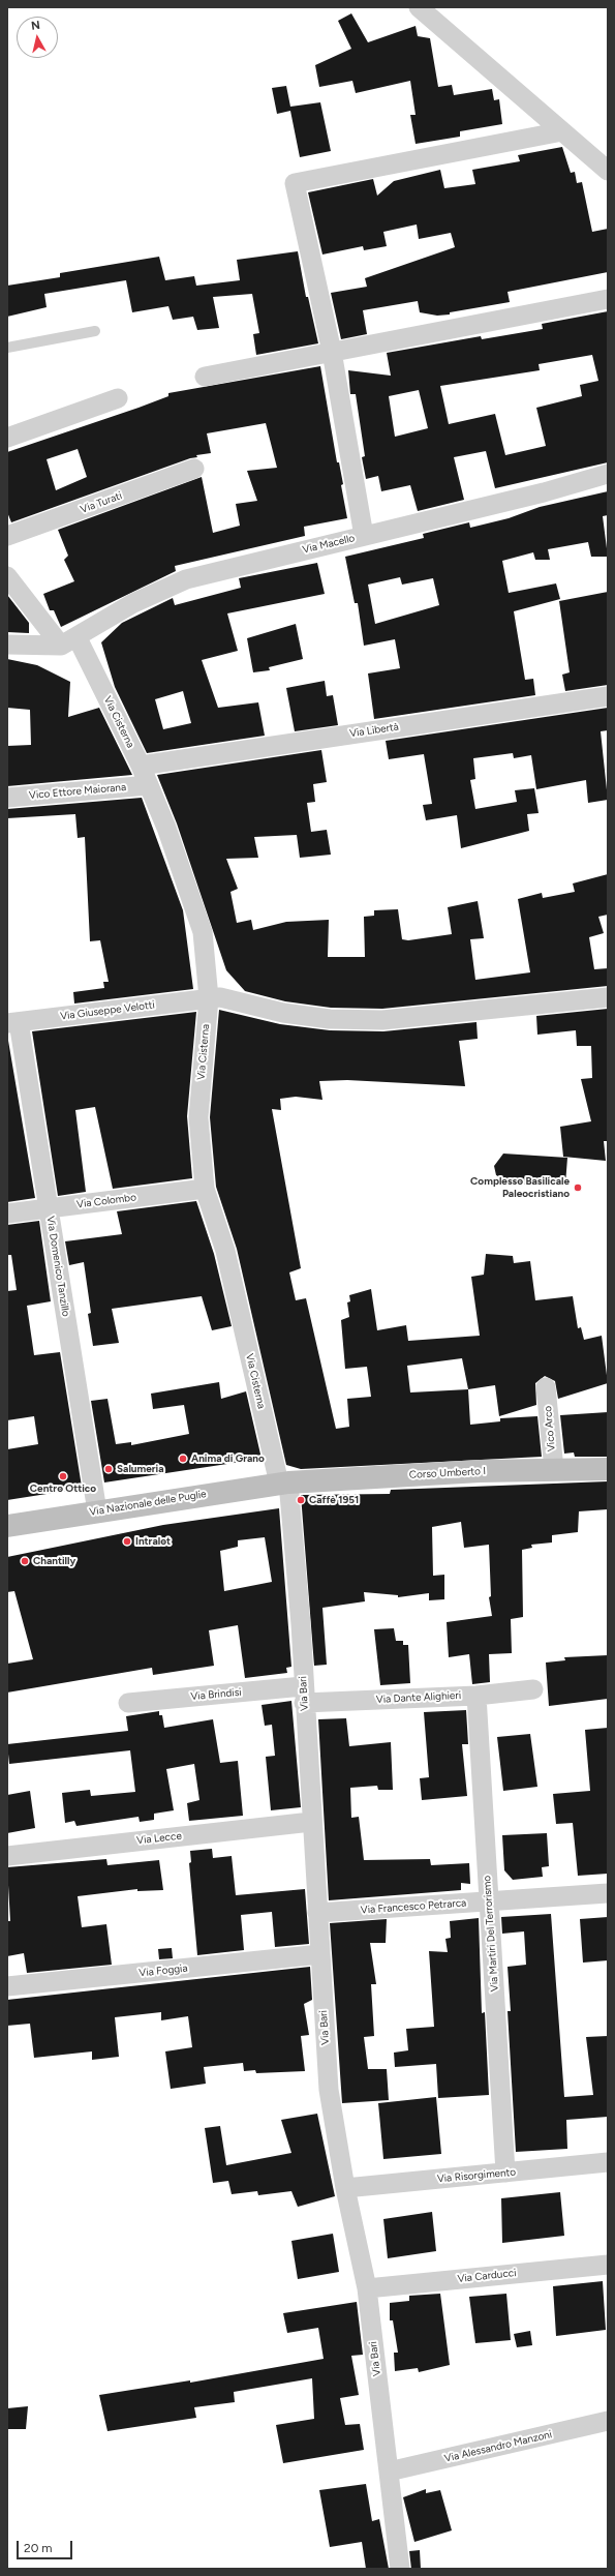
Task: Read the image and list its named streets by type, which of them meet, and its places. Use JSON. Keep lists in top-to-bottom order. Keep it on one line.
{"streets":{"main road":["Corso Umberto I","Via Nazionale delle Puglie"],"street":["Via Turati","Via Macello","Via Cisterna","Via Libertà","Vico Ettore Maiorana","Via Giuseppe Velotti","Via Colombo","Via Domenico Tanzillo","Vico Arco","Via Bari","Via Brindisi","Via Dante Alighieri","Via Lecce","Via Francesco Petrarca","Via Martiri Del Terrorismo","Via Foggia","Via Risorgimento","Via Carducci","Via Alessandro Manzoni"]},"crossings":[["Via Macello","Via Cisterna"],["Via Cisterna","Via Libertà"],["Via Cisterna","Vico Ettore Maiorana"],["Via Cisterna","Via Giuseppe Velotti"],["Via Cisterna","Via Colombo"],["Via Cisterna","Corso Umberto I"],["Via Cisterna","Via Nazionale delle Puglie"],["Via Cisterna","Via Bari"],["Via Giuseppe Velotti","Via Domenico Tanzillo"],["Via Colombo","Via Domenico Tanzillo"],["Via Domenico Tanzillo","Via Nazionale delle Puglie"],["Vico Arco","Corso Umberto I"],["Corso Umberto I","Via Nazionale delle Puglie"],["Corso Umberto I","Via Bari"],["Via Nazionale delle Puglie","Via Bari"],["Via Bari","Via Brindisi"],["Via Bari","Via Dante Alighieri"],["Via Bari","Via Lecce"],["Via Bari","Via Francesco Petrarca"],["Via Bari","Via Foggia"],["Via Bari","Via Risorgimento"],["Via Bari","Via Carducci"],["Via Bari","Via Alessandro Manzoni"],["Via Brindisi","Via Dante Alighieri"],["Via Dante Alighieri","Via Martiri Del Terrorismo"],["Via Francesco Petrarca","Via Martiri Del Terrorismo"],["Via Martiri Del Terrorismo","Via Risorgimento"]],"places":["Complesso Basilicale Paleocristiano","Anima di Grano","Salumeria","Centro Ottico","Caffè 1951","Intralot","Chantilly"],"scale_bar":"20 m","north":"top"}
